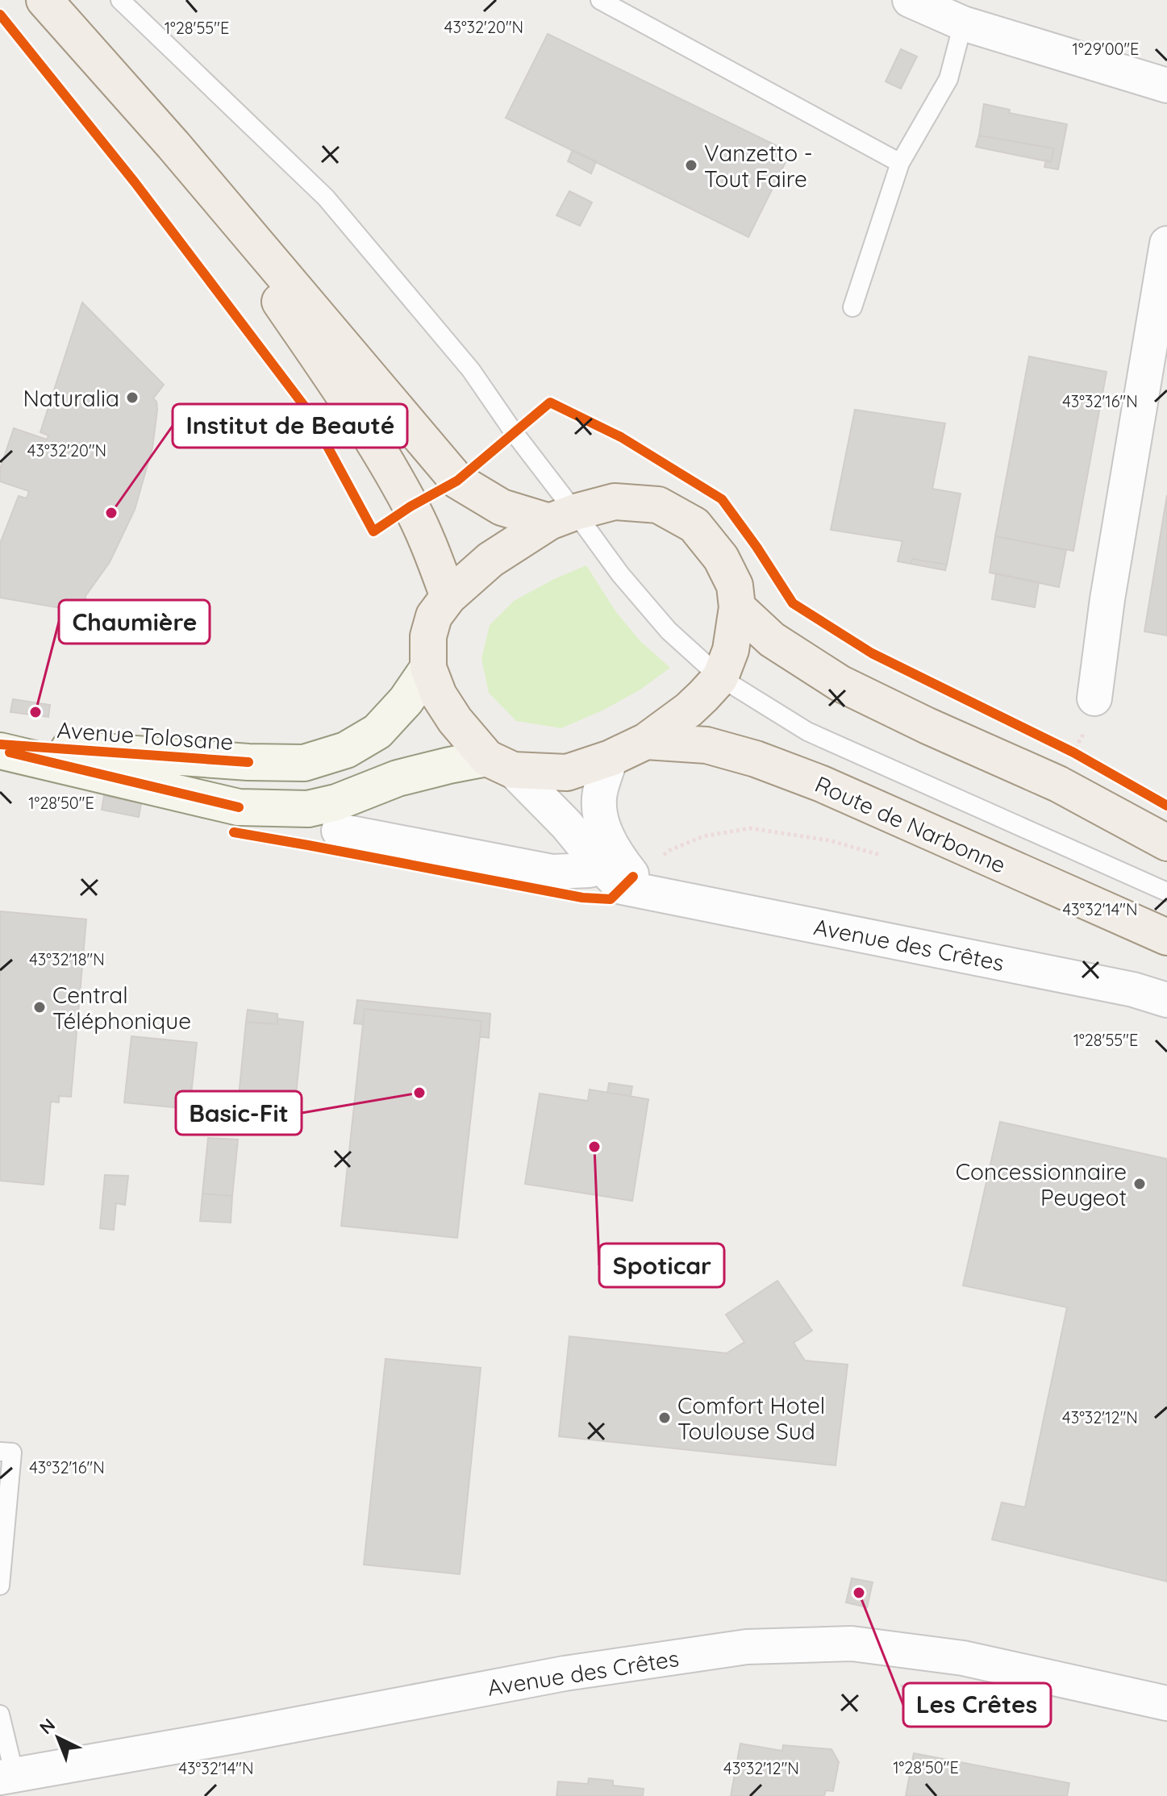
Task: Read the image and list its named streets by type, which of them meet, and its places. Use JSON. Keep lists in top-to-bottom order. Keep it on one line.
{"streets":{"main road":["Avenue Tolosane","Route de Narbonne"],"street":["Avenue des Crêtes"]},"crossings":[["Avenue Tolosane","Avenue des Crêtes"]],"places":["Vanzetto - Tout Faire","Naturalia","Institut de Beauté","Chaumière","Central Téléphonique","Basic-Fit","Spoticar","Concessionnaire Peugeot","Comfort Hotel Toulouse Sud","Les Crêtes"],"north":"top left","coordinates":["43°32'20\"N","1°28'55\"E","1°29'00\"E","43°32'16\"N","1°28'50\"E","43°32'14\"N","43°32'18\"N","43°32'12\"N"]}
